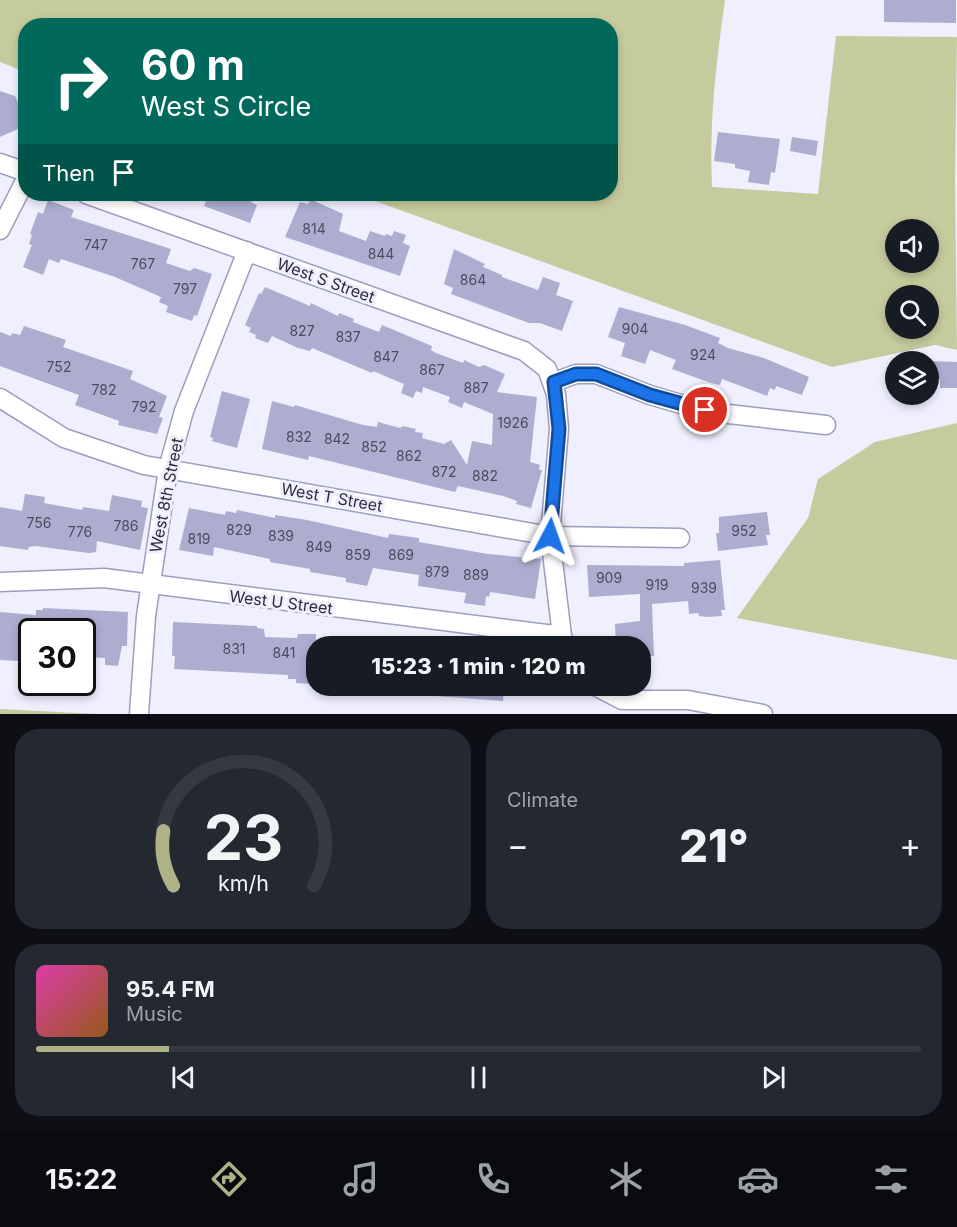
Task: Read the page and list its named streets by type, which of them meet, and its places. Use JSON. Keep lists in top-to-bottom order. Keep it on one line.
{"streets":{"street":["West S Street","West 8th Street","West T Street","West U Street"]},"crossings":[["West S Street","West 8th Street"],["West 8th Street","West T Street"],["West 8th Street","West U Street"]],"house_numbers":["814","747","844","767","864","797","904","827","837","924","847","752","867","887","782","792","1926","832","842","852","862","872","882","756","786","829","952","776","839","819","849","859","869","879","889","909","919","939","831","841"],"page":{"turn":["60 m","West S Circle"],"then":"Then","limit":"30","trip":"15:23 · 1 min · 120 m","tile":"Climate","heat":["−","21°","+"],"song":["95.4 FM","Music"],"tabs":"15:22","gauge":["23","km/h"]}}
